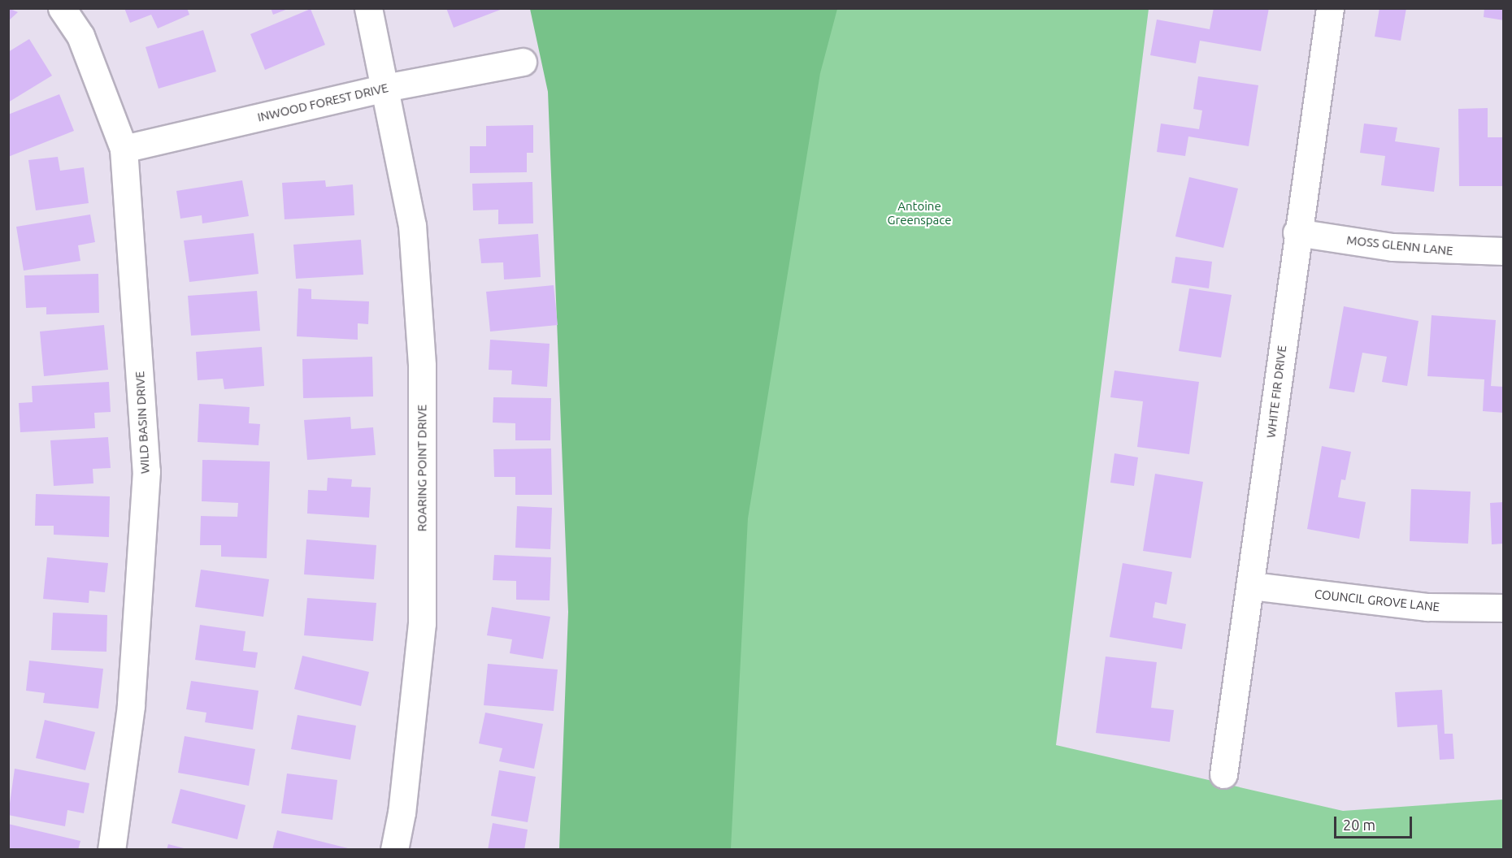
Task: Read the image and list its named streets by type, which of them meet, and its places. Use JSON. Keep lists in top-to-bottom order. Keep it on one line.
{"streets":{"street":["INWOOD FOREST DRIVE","MOSS GLENN LANE","WHITE FIR DRIVE","WILD BASIN DRIVE","ROARING POINT DRIVE","COUNCIL GROVE LANE"]},"crossings":[["INWOOD FOREST DRIVE","WILD BASIN DRIVE"],["INWOOD FOREST DRIVE","ROARING POINT DRIVE"],["MOSS GLENN LANE","WHITE FIR DRIVE"],["WHITE FIR DRIVE","COUNCIL GROVE LANE"]],"parks":["Antoine Greenspace"],"scale_bar":"20 m"}
